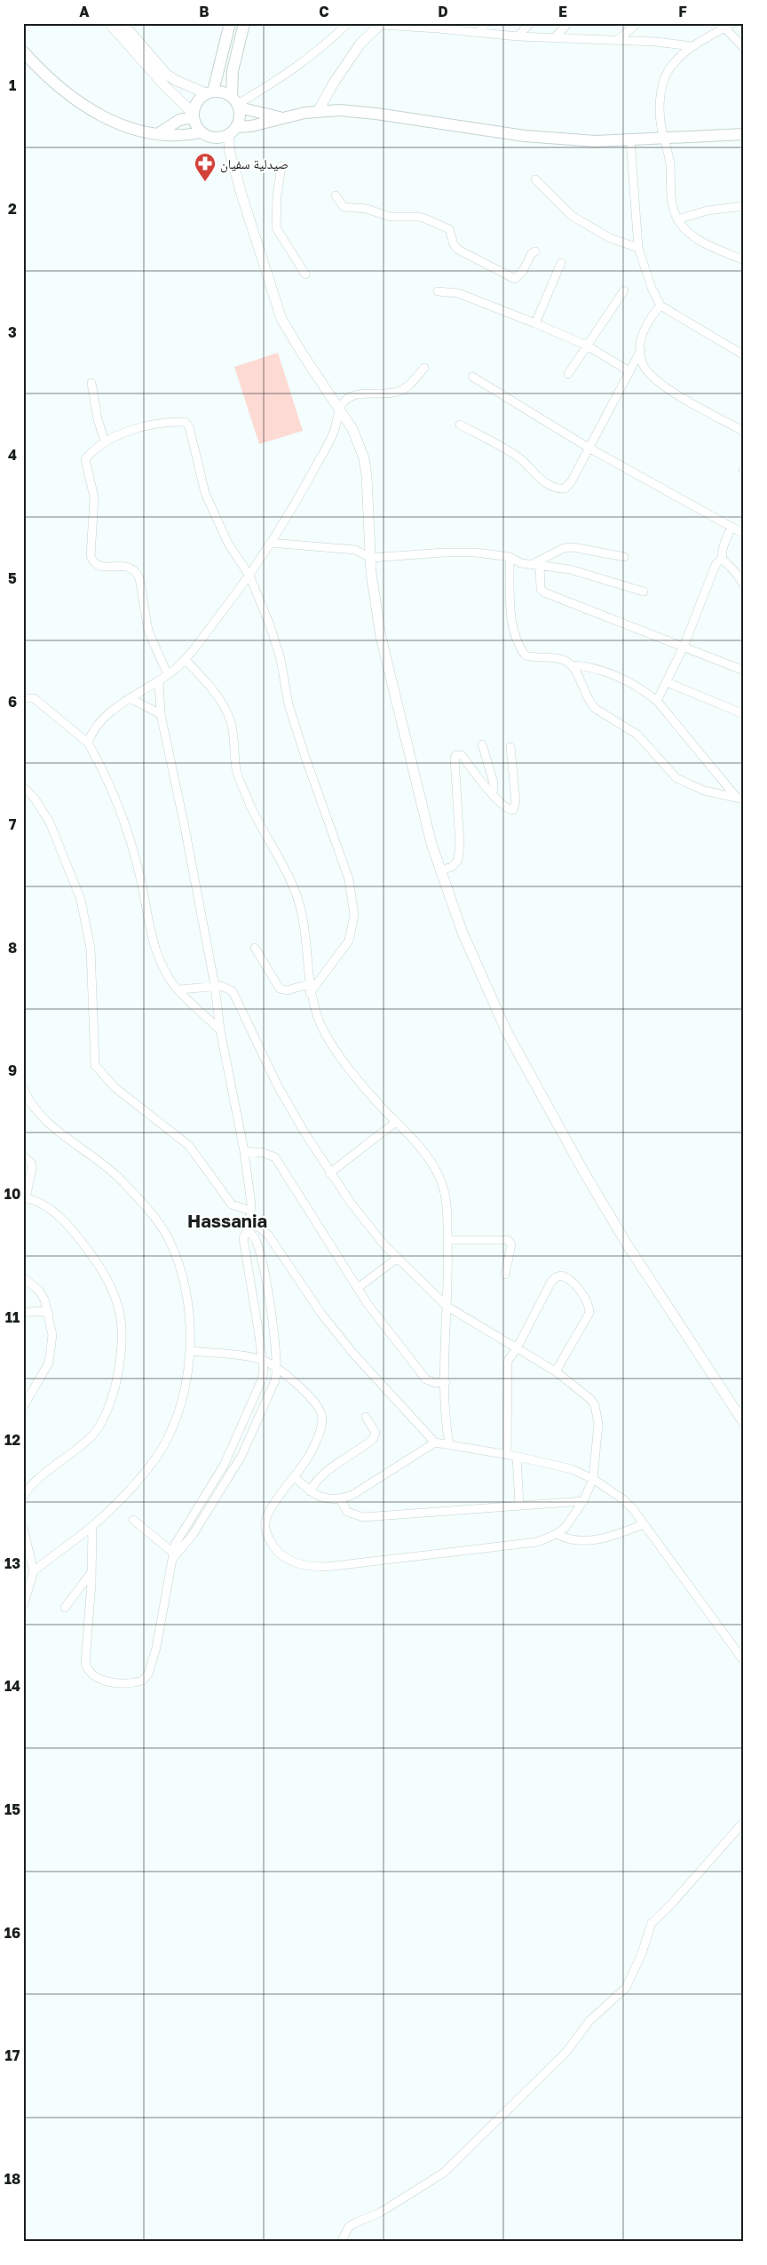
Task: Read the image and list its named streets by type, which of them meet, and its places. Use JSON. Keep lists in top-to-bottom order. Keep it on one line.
{"districts":["Hassania"],"places":{"pharmacy":["صيدلية سفيان"]},"grid":{"columns":["A","B","C","D","E","F"],"rows":["1","2","3","4","5","6","7","8","9","10","11","12","13","14","15","16","17","18"]}}
